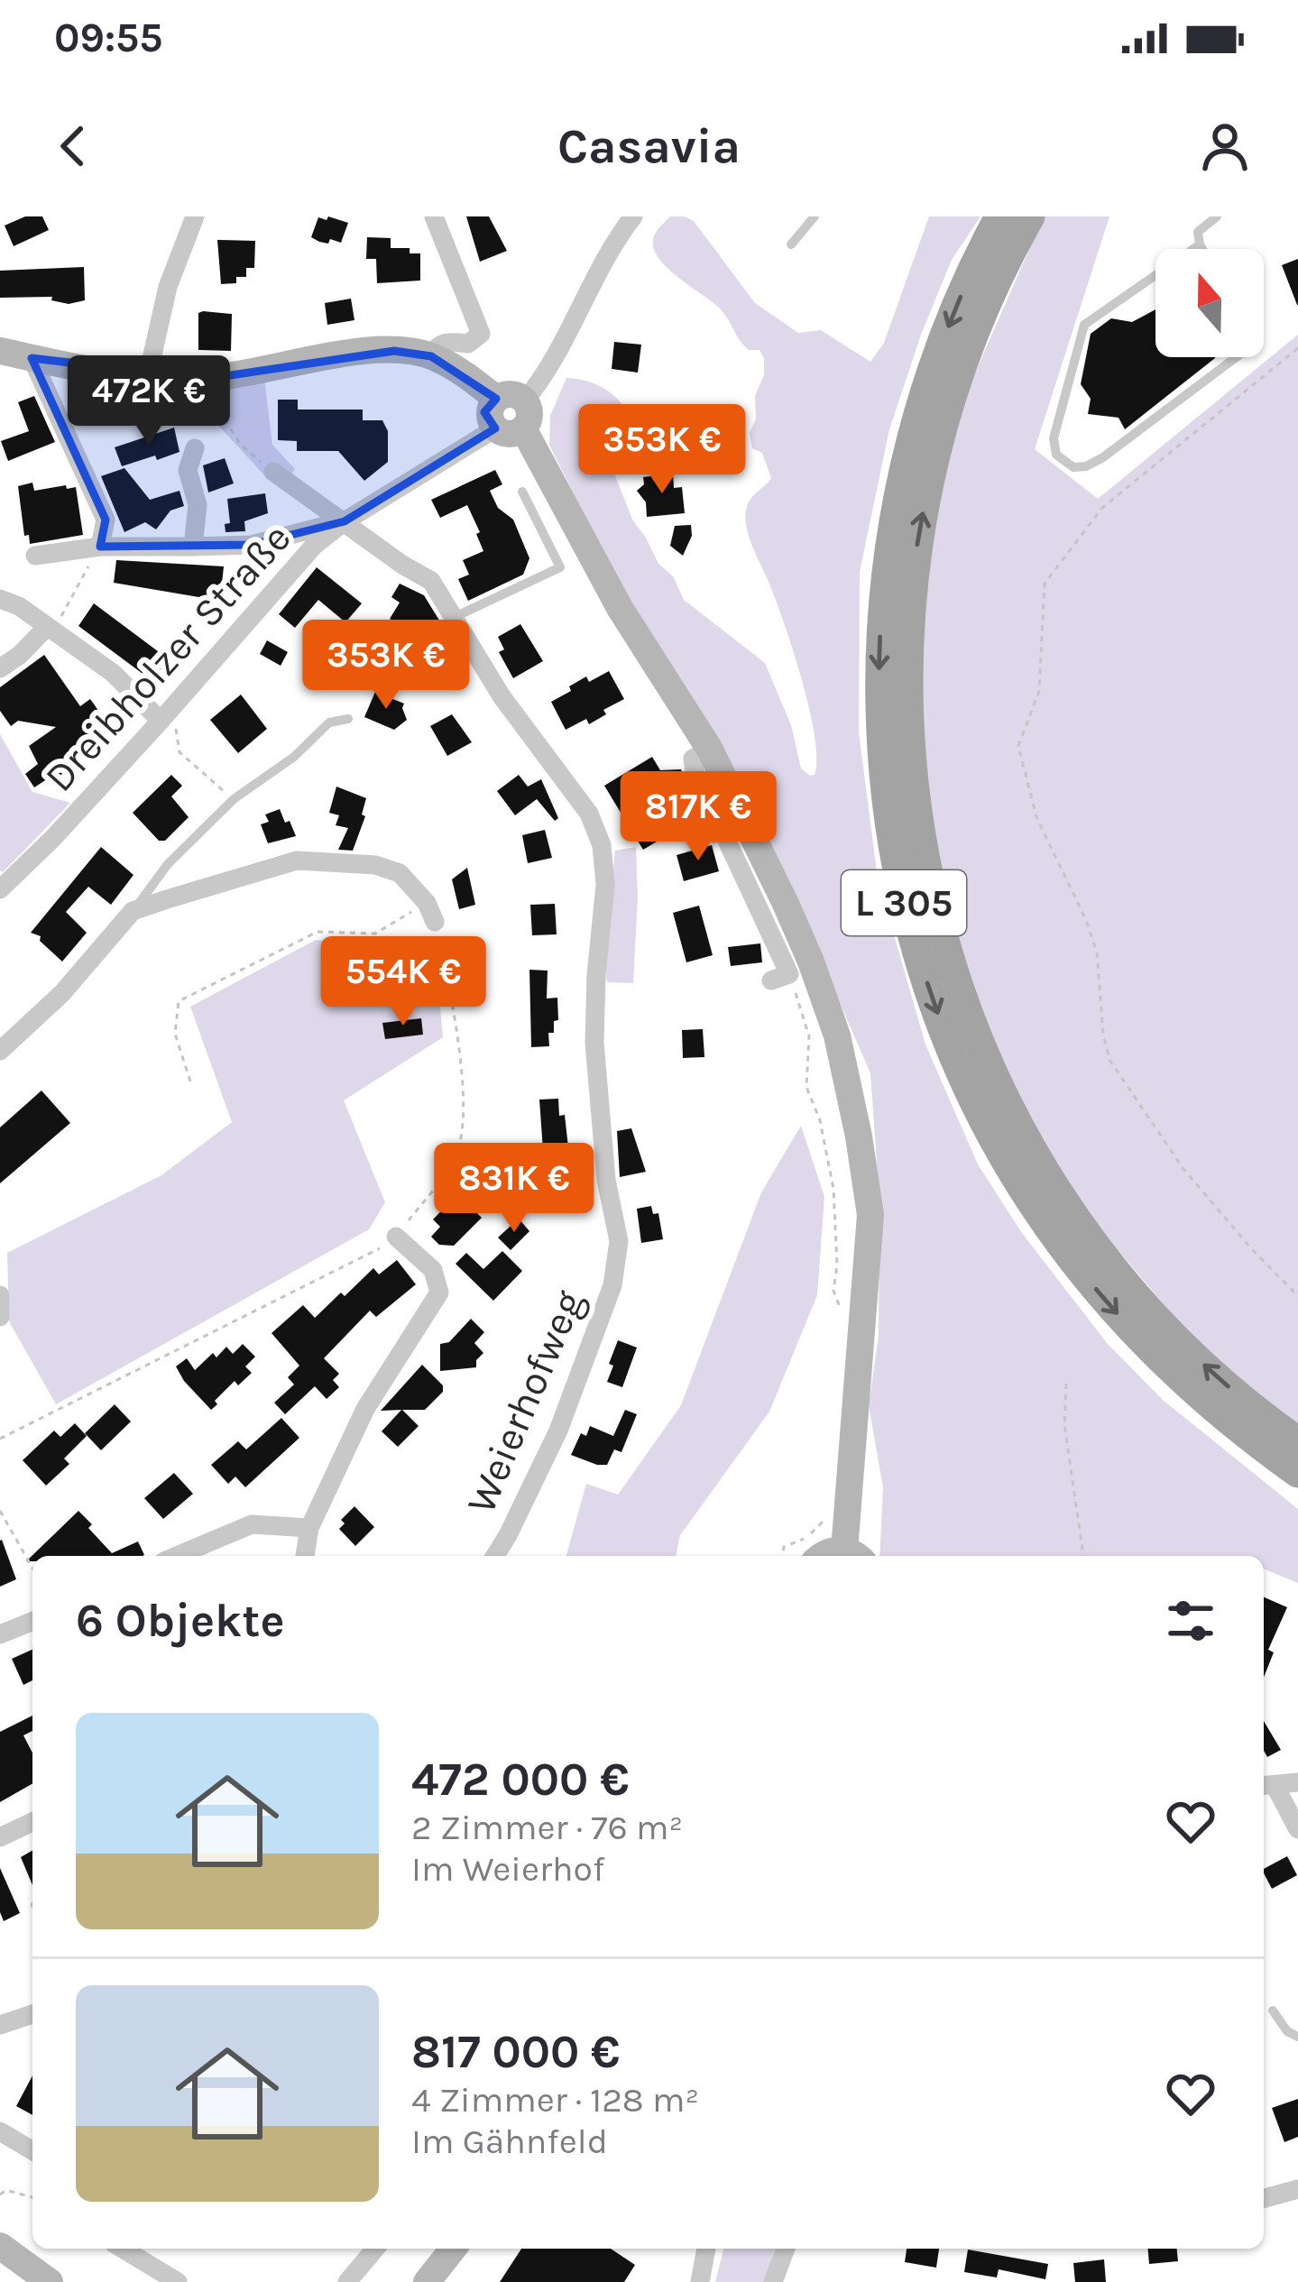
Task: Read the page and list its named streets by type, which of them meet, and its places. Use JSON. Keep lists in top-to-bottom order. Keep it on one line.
{"streets":{"main road":["L 305"],"street":["Dreibholzer Straße","Weierhofweg"]},"crossings":[["Dreibholzer Straße","Weierhofweg"]],"north":"top","page":{"status":"09:55","header":"Casavia","price":["472K €","353K €","353K €","817K €","554K €","831K €"],"heading":"6 Objekte","list":[{"name":"472 000 €","note":"2 Zimmer · 76 m² · Im Weierhof"},{"name":"817 000 €","note":"4 Zimmer · 128 m² · Im Gähnfeld"}]}}
